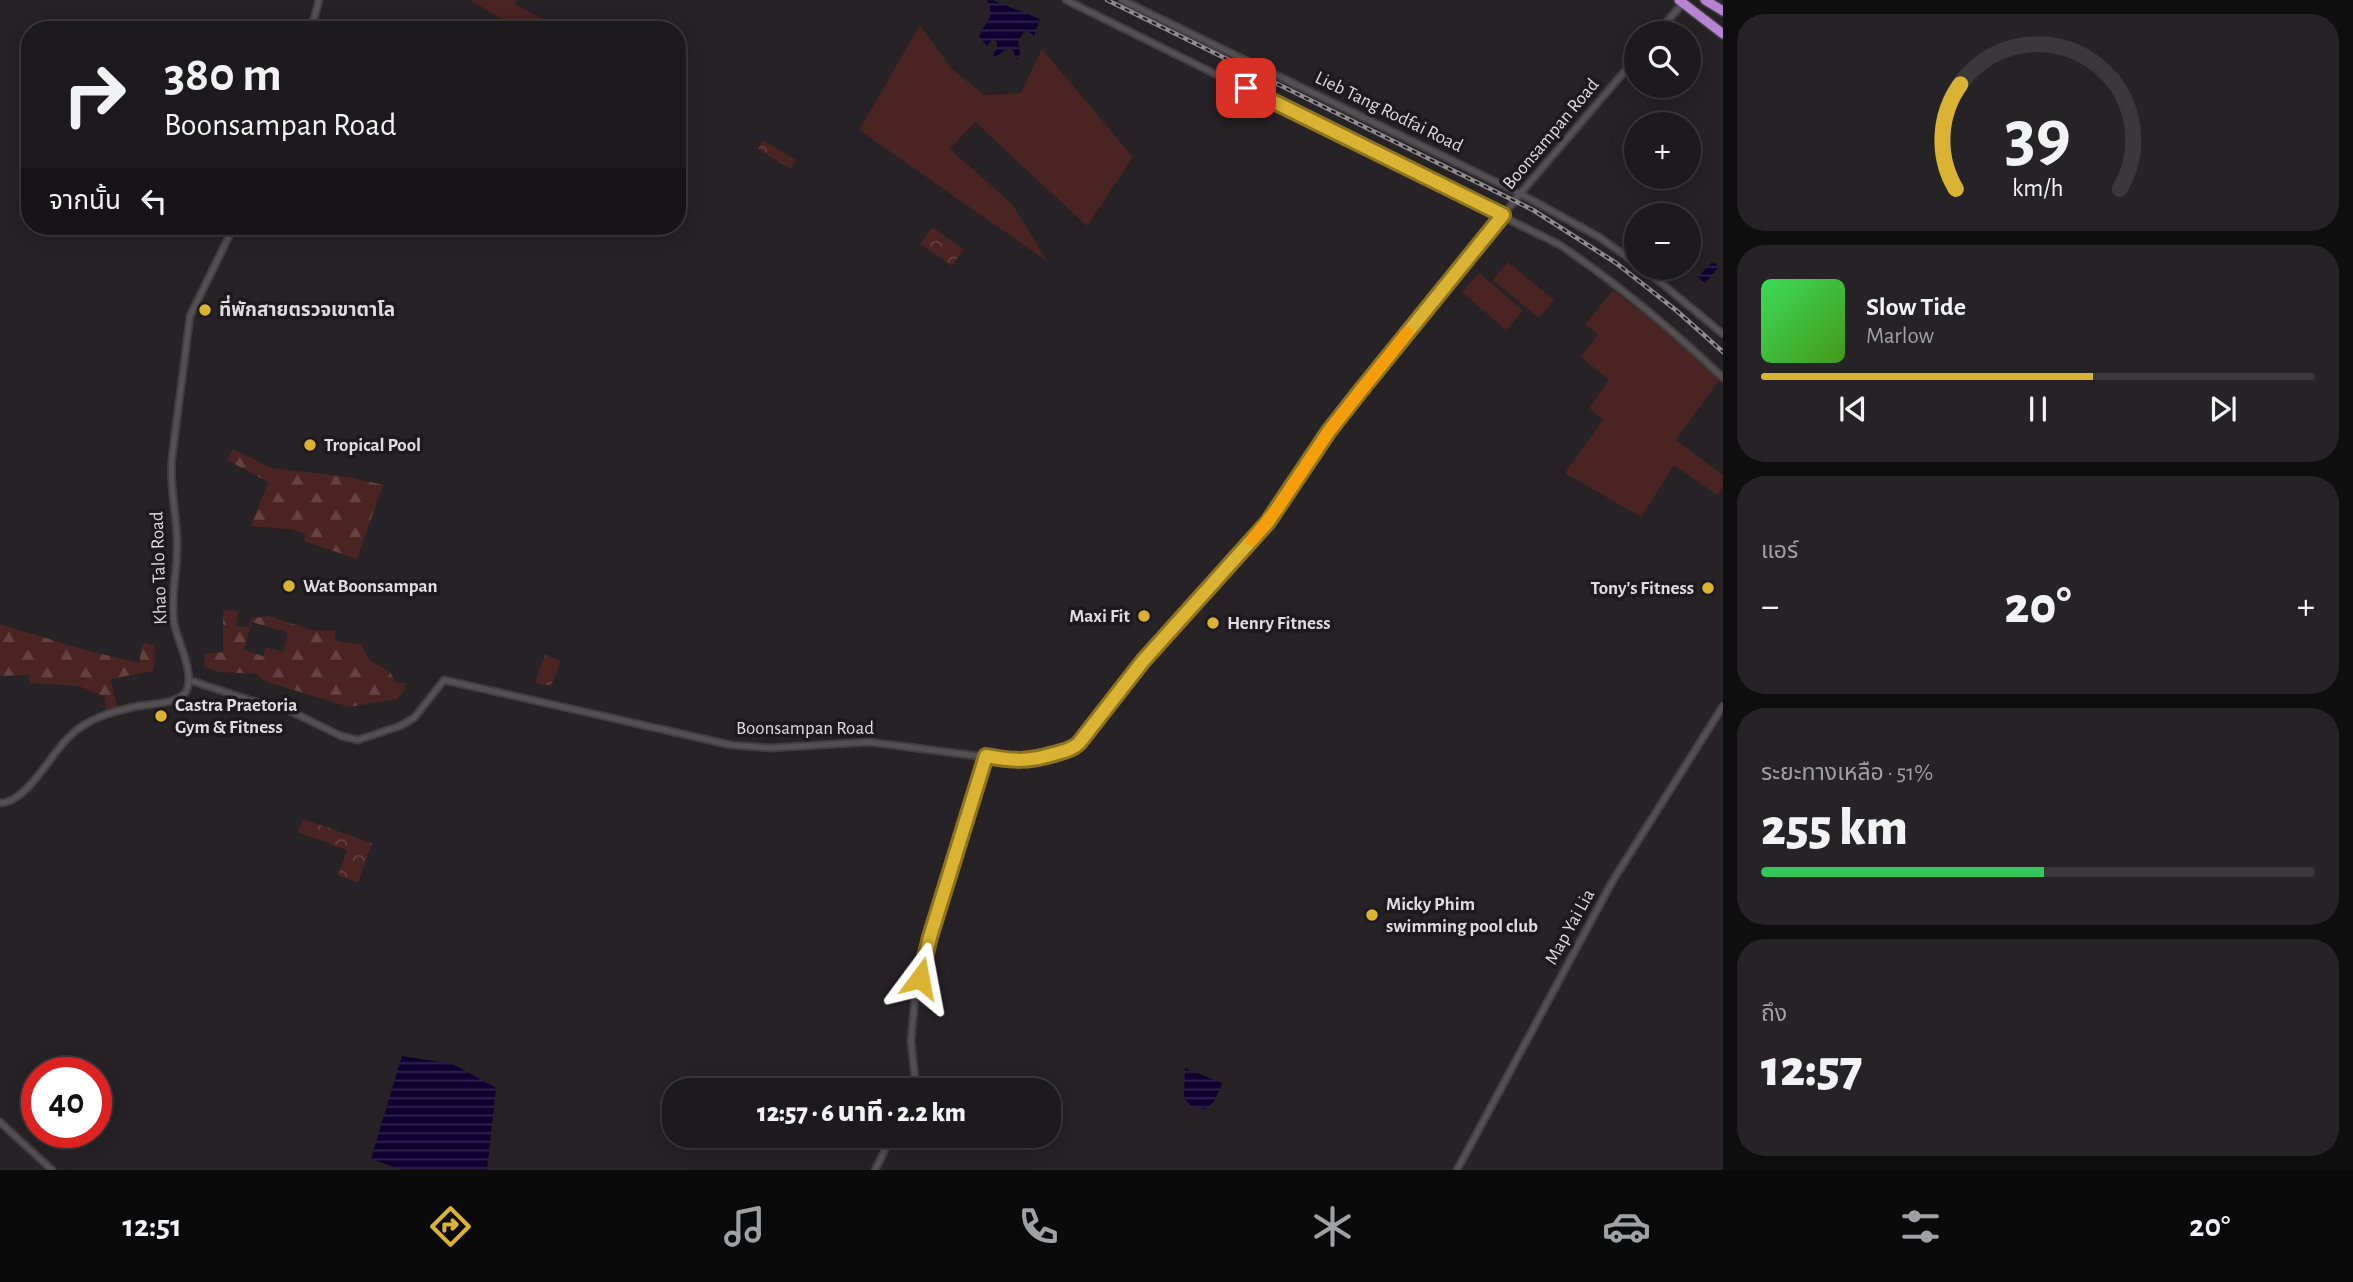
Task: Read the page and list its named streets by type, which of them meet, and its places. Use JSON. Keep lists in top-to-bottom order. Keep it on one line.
{"streets":{"street":["Lieb Tang Rodfai Road","Boonsampan Road","Khao Talo Road","Map Yai Lia"]},"crossings":[["Lieb Tang Rodfai Road","Boonsampan Road"],["Boonsampan Road","Khao Talo Road"]],"places":["ที่พักสายตรวจเขาตาโล","Tropical Pool","Wat Boonsampan","Tony's Fitness","Maxi Fit","Henry Fitness","Castra Praetoria Gym & Fitness","Micky Phim swimming pool club"],"page":{"map_buttons":["+","−"],"turn":["380 m","Boonsampan Road"],"then":"จากนั้น","song":["Slow Tide","Marlow"],"tile":["แอร์",["ระยะทางเหลือ · 51%","255 km"],["ถึง","12:57"]],"heat":["−","20°","+"],"limit":"40","trip":"12:57 · 6 นาที · 2.2 km","tabs":["12:51","20°"],"gauge":["39","km/h"]}}
